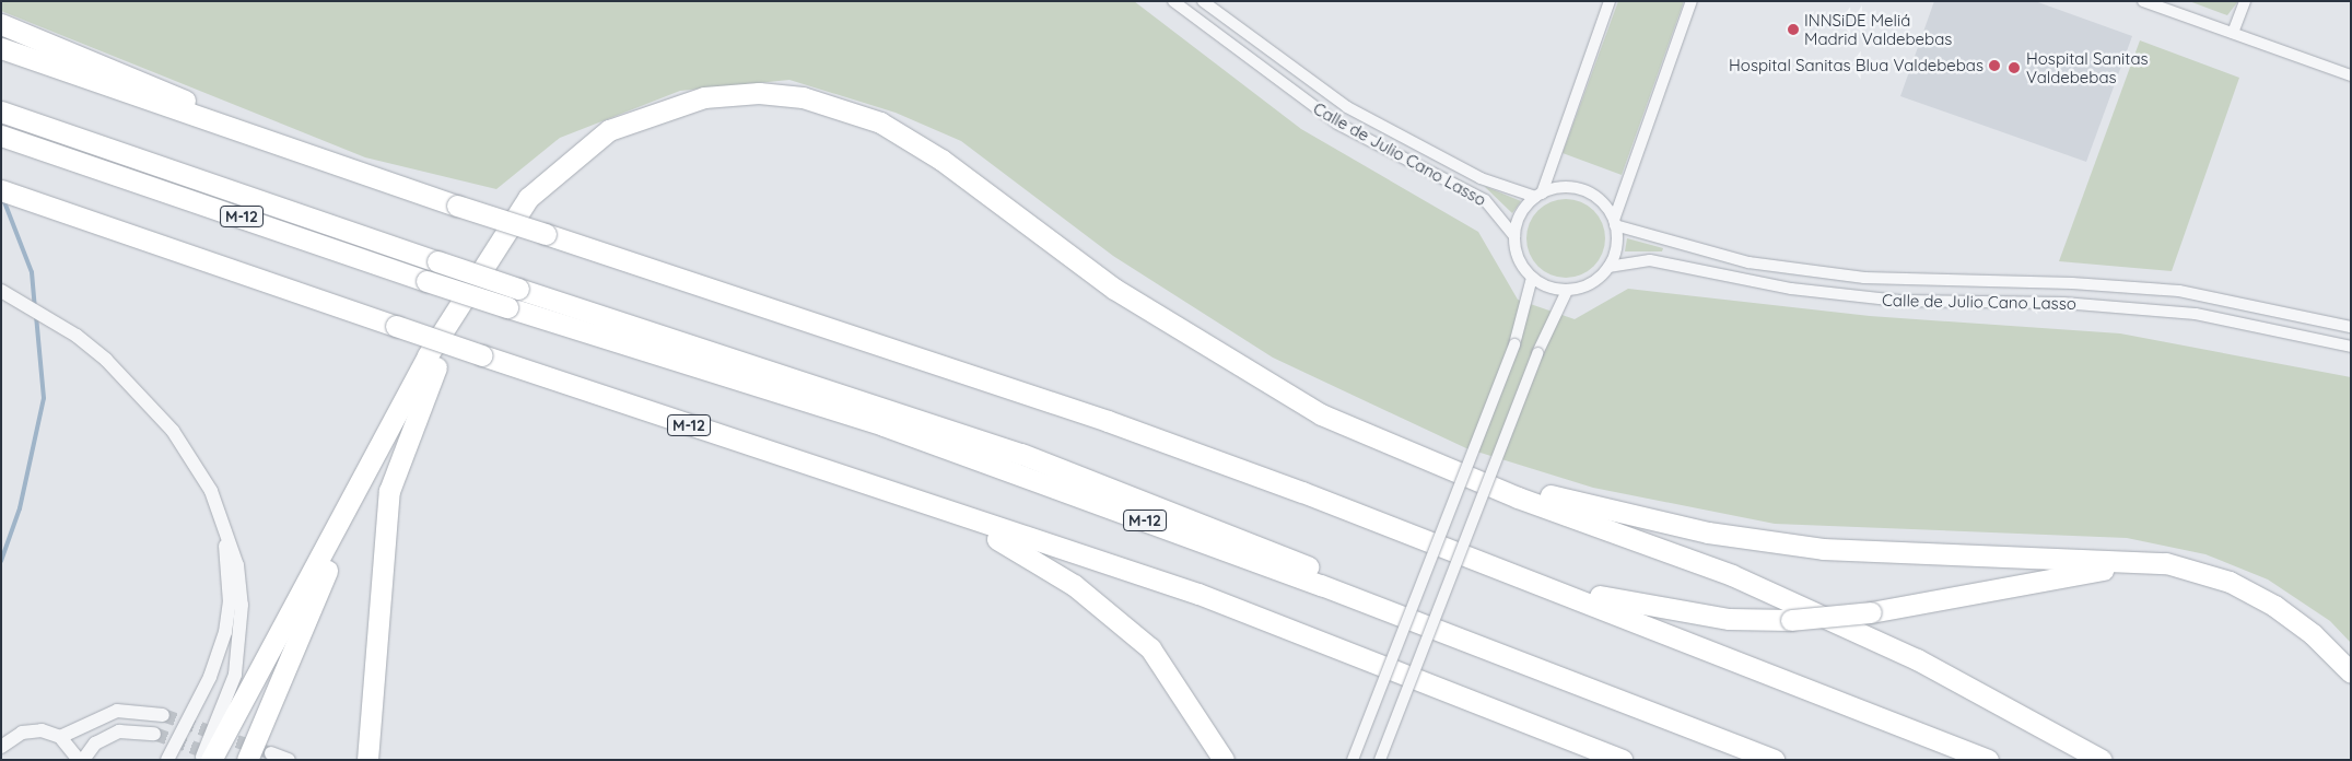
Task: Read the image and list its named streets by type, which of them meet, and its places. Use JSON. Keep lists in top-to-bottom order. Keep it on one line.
{"streets":{"highway":["M-12"],"street":["Calle de Julio Cano Lasso"]},"places":["INNSiDE Meliá Madrid Valdebebas","Hospital Sanitas Blua Valdebebas","Hospital Sanitas Valdebebas"]}
